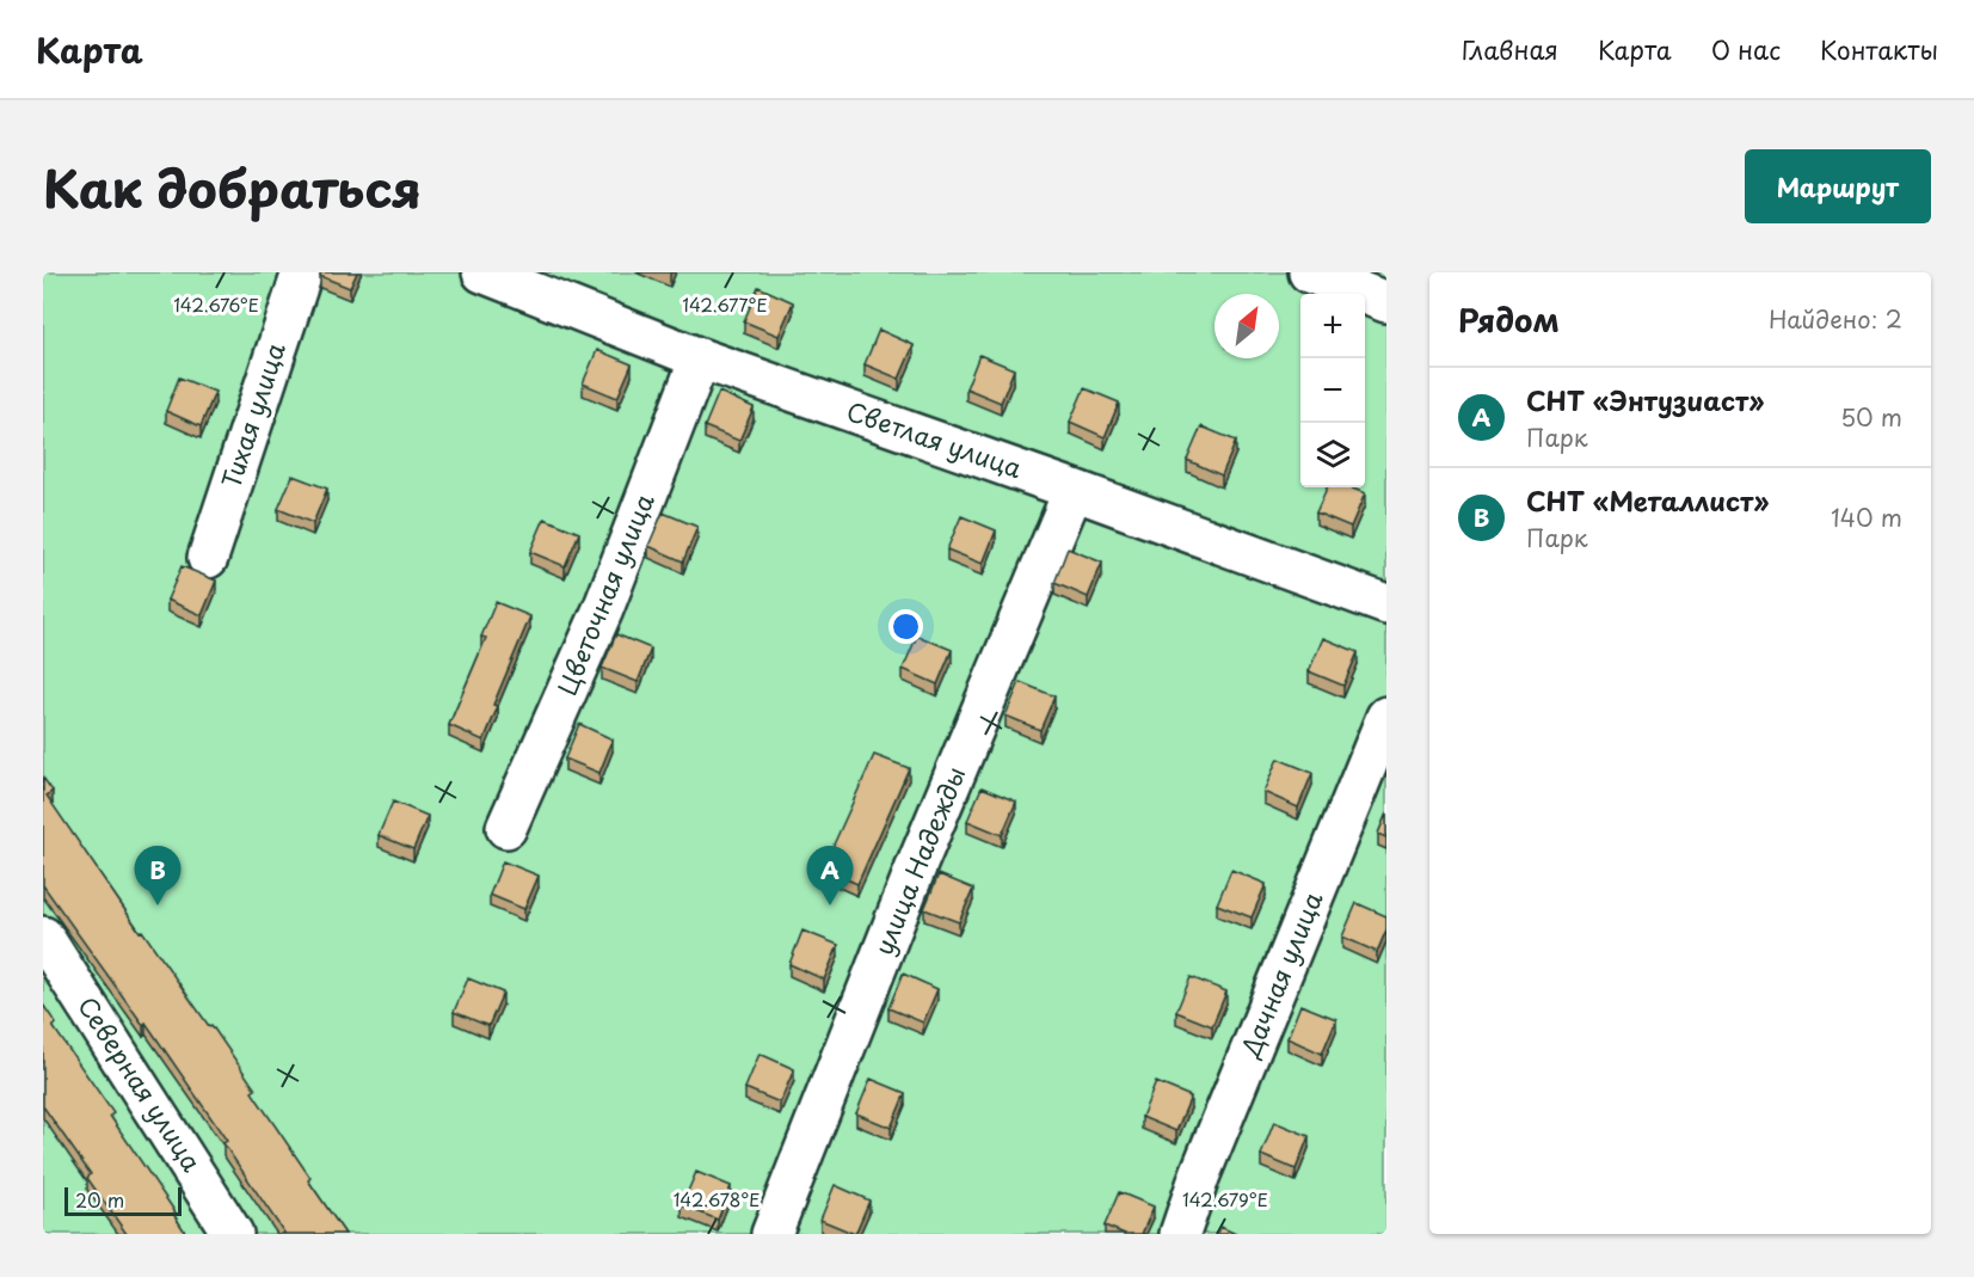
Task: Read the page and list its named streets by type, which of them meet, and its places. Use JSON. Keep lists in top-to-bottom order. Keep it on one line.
{"streets":{"street":["Тихая улица","Светлая улица","Цветочная улица","улица Надежды","Дачная улица","Северная улица"]},"crossings":[["Светлая улица","Цветочная улица"],["Светлая улица","улица Надежды"]],"scale_bar":"20 m","north":"top right","page":{"header":"Карта","nav":["Главная","Карта","О нас","Контакты"],"title":"Как добраться","buttons":"Маршрут","heading":["Рядом","Найдено: 2"],"map_buttons":["+","−"],"list":[{"mark":"A","name":"СНТ «Энтузиаст»","note":"Парк","value":"50 m"},{"mark":"B","name":"СНТ «Металлист»","note":"Парк","value":"140 m"}],"pins":["A","B"],"scale":"20 m"},"coordinates":["142.676°E","142.677°E","142.678°E","142.679°E"]}
